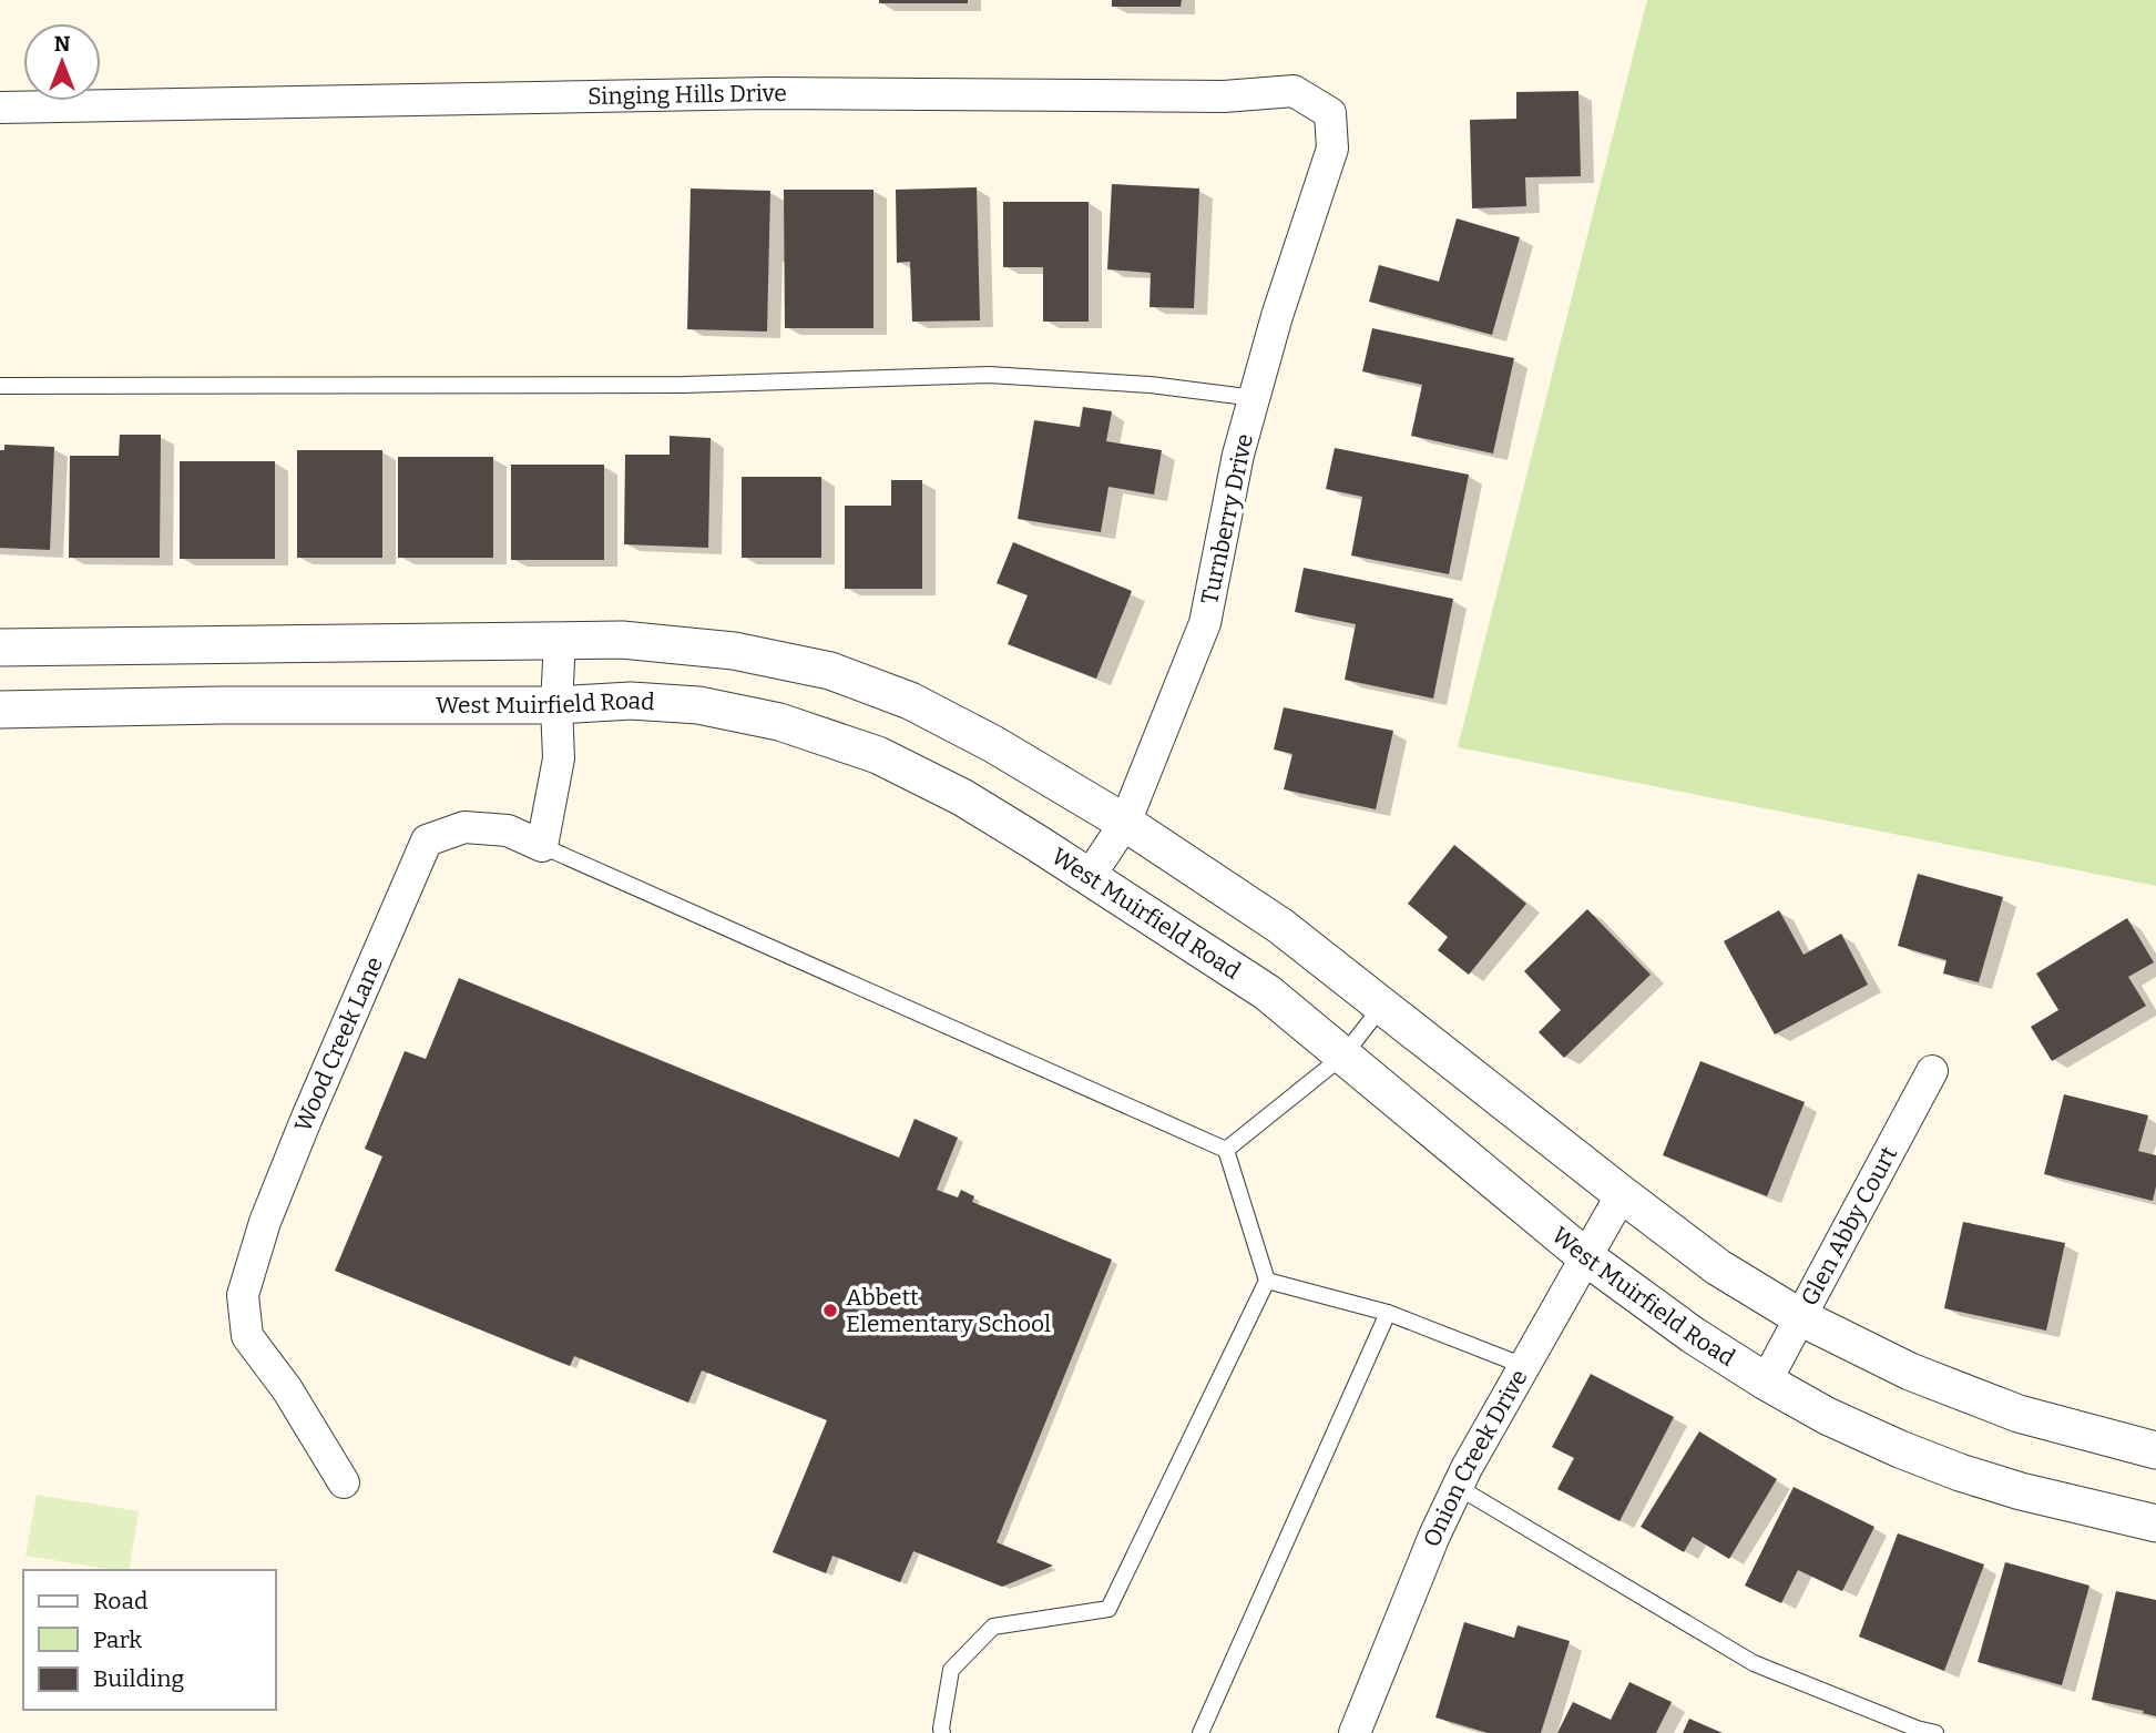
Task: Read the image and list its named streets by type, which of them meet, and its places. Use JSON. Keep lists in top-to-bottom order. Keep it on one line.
{"streets":{"street":["Singing Hills Drive","Turnberry Drive","West Muirfield Road","Wood Creek Lane","Glen Abby Court","Onion Creek Drive"]},"crossings":[["Singing Hills Drive","Turnberry Drive"],["Turnberry Drive","West Muirfield Road"],["West Muirfield Road","Glen Abby Court"],["West Muirfield Road","Onion Creek Drive"]],"places":["Abbett Elementary School"],"legend":["Road","Park","Building"],"north":"top"}
